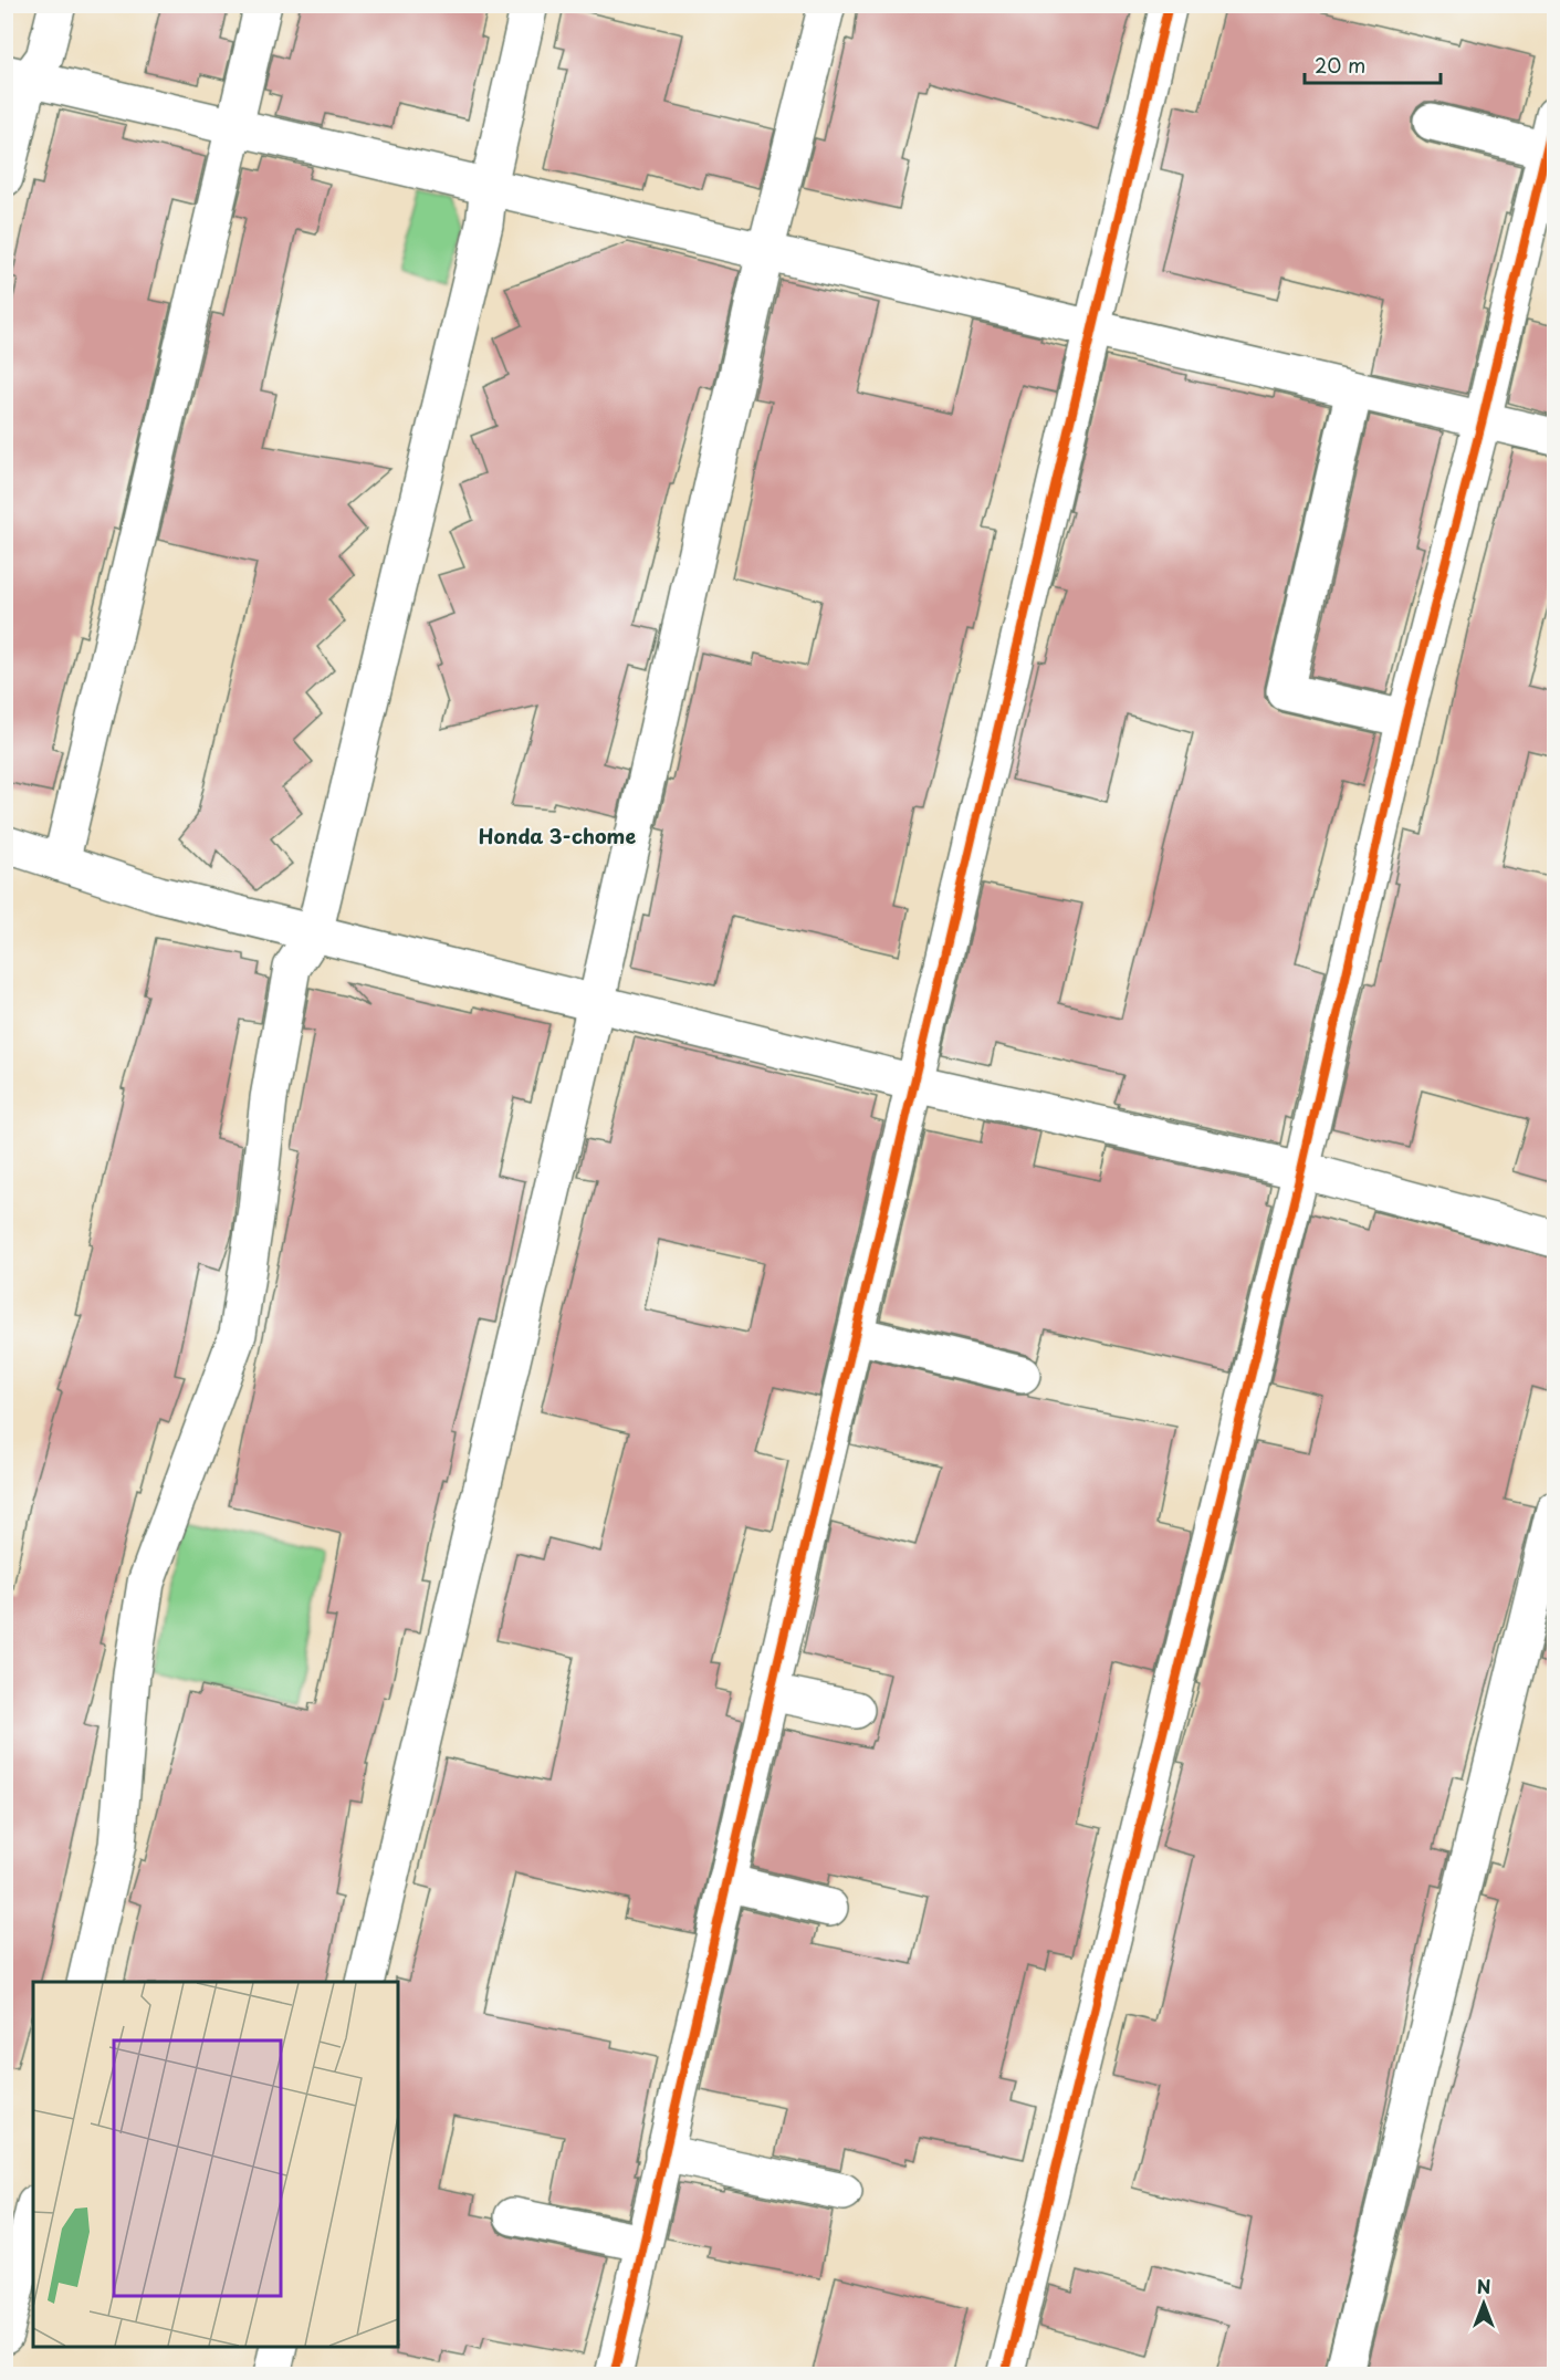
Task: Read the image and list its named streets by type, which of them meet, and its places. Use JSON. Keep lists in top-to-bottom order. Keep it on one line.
{"districts":["Honda 3-chome"],"scale_bar":"20 m","north":"top"}
